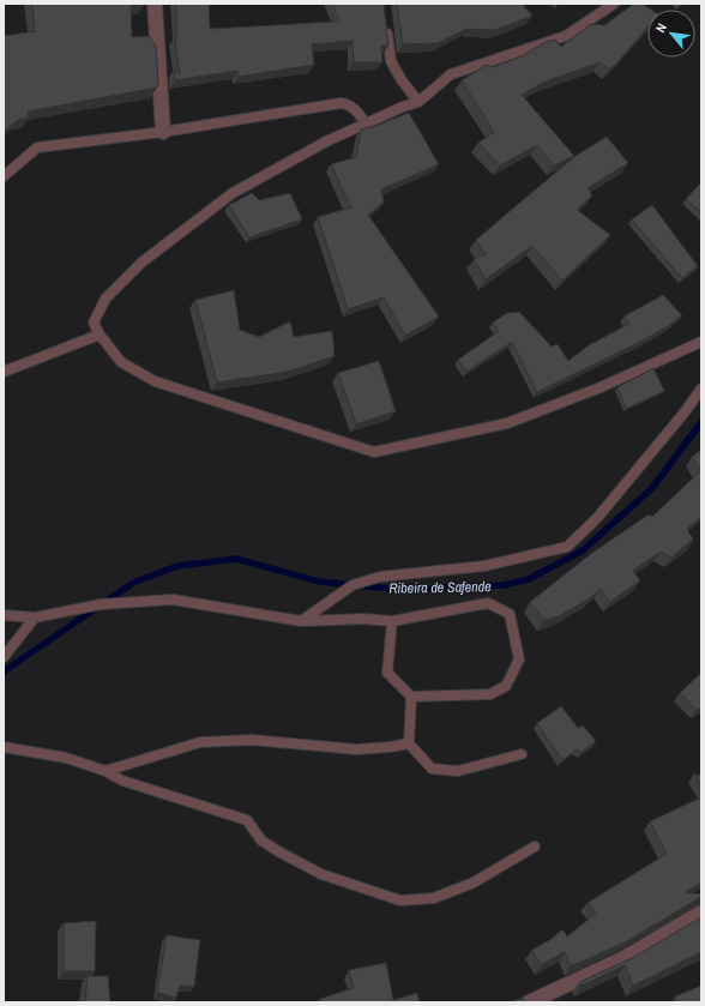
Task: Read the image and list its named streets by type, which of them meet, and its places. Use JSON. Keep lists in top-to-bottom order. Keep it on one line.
{"water":["Ribeira de Safende"],"north":"top left"}
